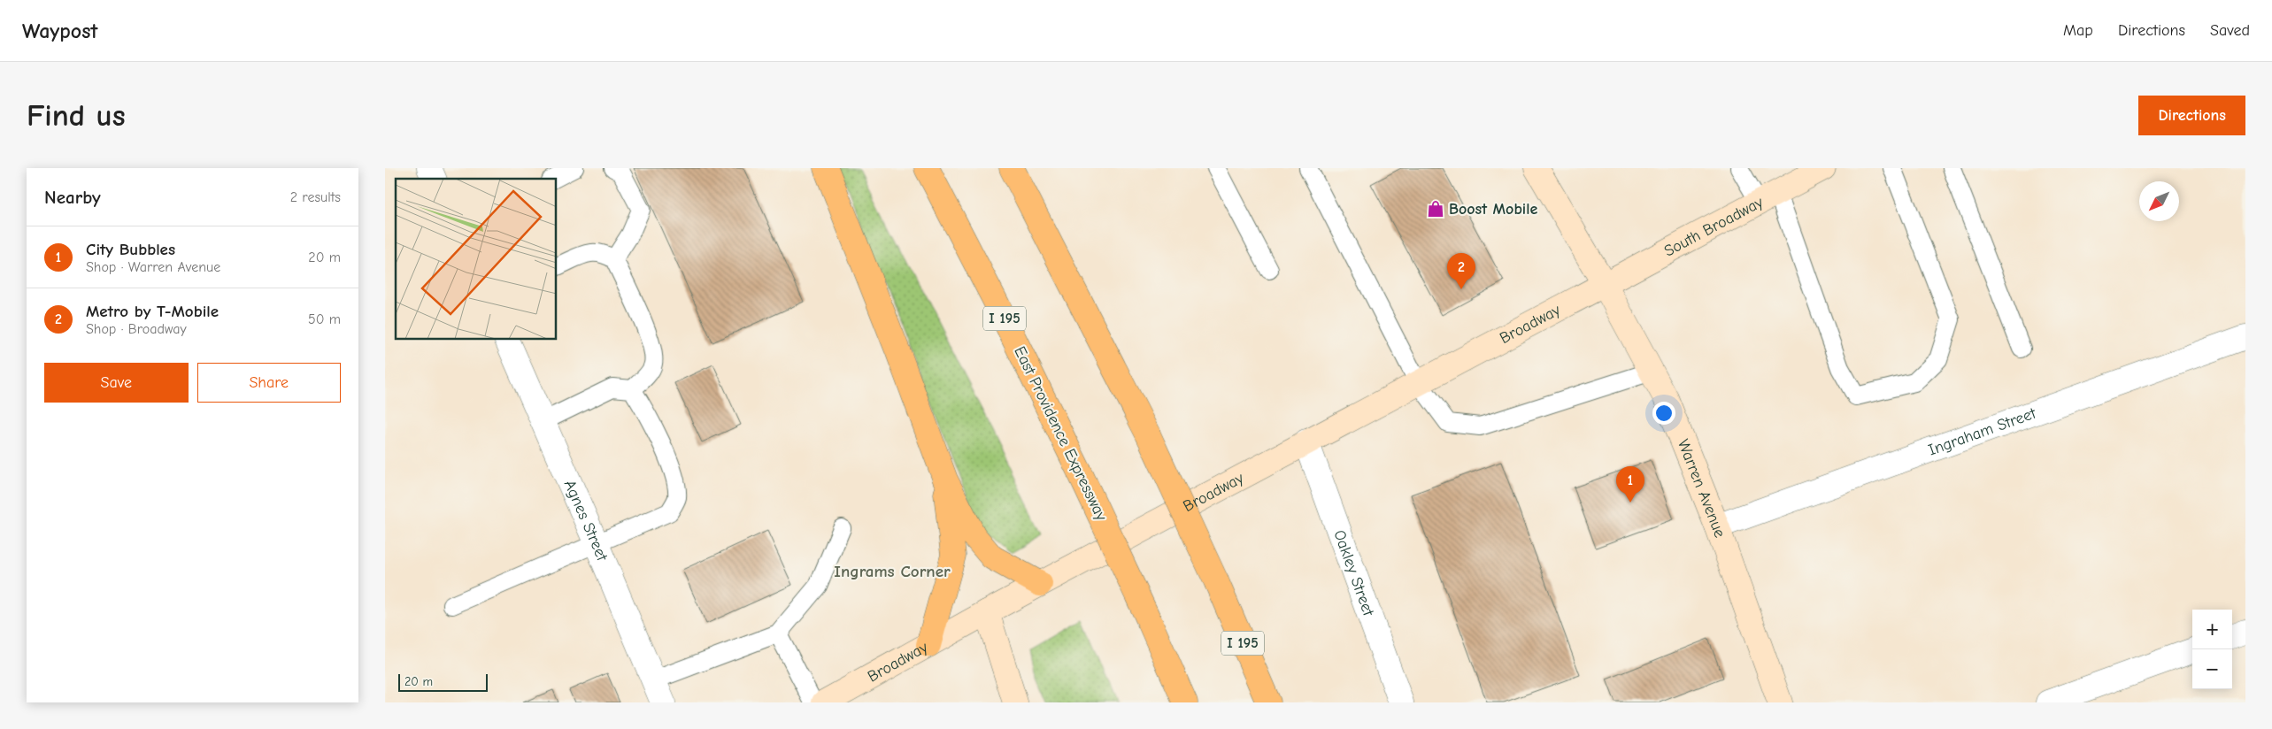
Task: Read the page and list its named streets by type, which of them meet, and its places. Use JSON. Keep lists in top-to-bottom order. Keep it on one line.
{"streets":{"highway":["I 195","East Providence Expressway"],"main road":["South Broadway","Broadway","Warren Avenue"],"street":["Ingraham Street","Agnes Street","Oakley Street"]},"crossings":[["South Broadway","Broadway"],["South Broadway","Warren Avenue"],["Broadway","Warren Avenue"],["Broadway","Oakley Street"],["Ingraham Street","Warren Avenue"]],"districts":["Ingrams Corner"],"places":{"shop":["Boost Mobile"]},"scale_bar":"20 m","north":"bottom left","page":{"header":"Waypost","nav":["Map","Directions","Saved"],"buttons":["Directions",["Save","Share"]],"title":"Find us","heading":["Nearby","2 results"],"list":[{"mark":"1","name":"City Bubbles","note":"Shop · Warren Avenue","value":"20 m"},{"mark":"2","name":"Metro by T-Mobile","note":"Shop · Broadway","value":"50 m"}],"pins":["2","1"],"map_buttons":["+","−"],"scale":"20 m"}}
